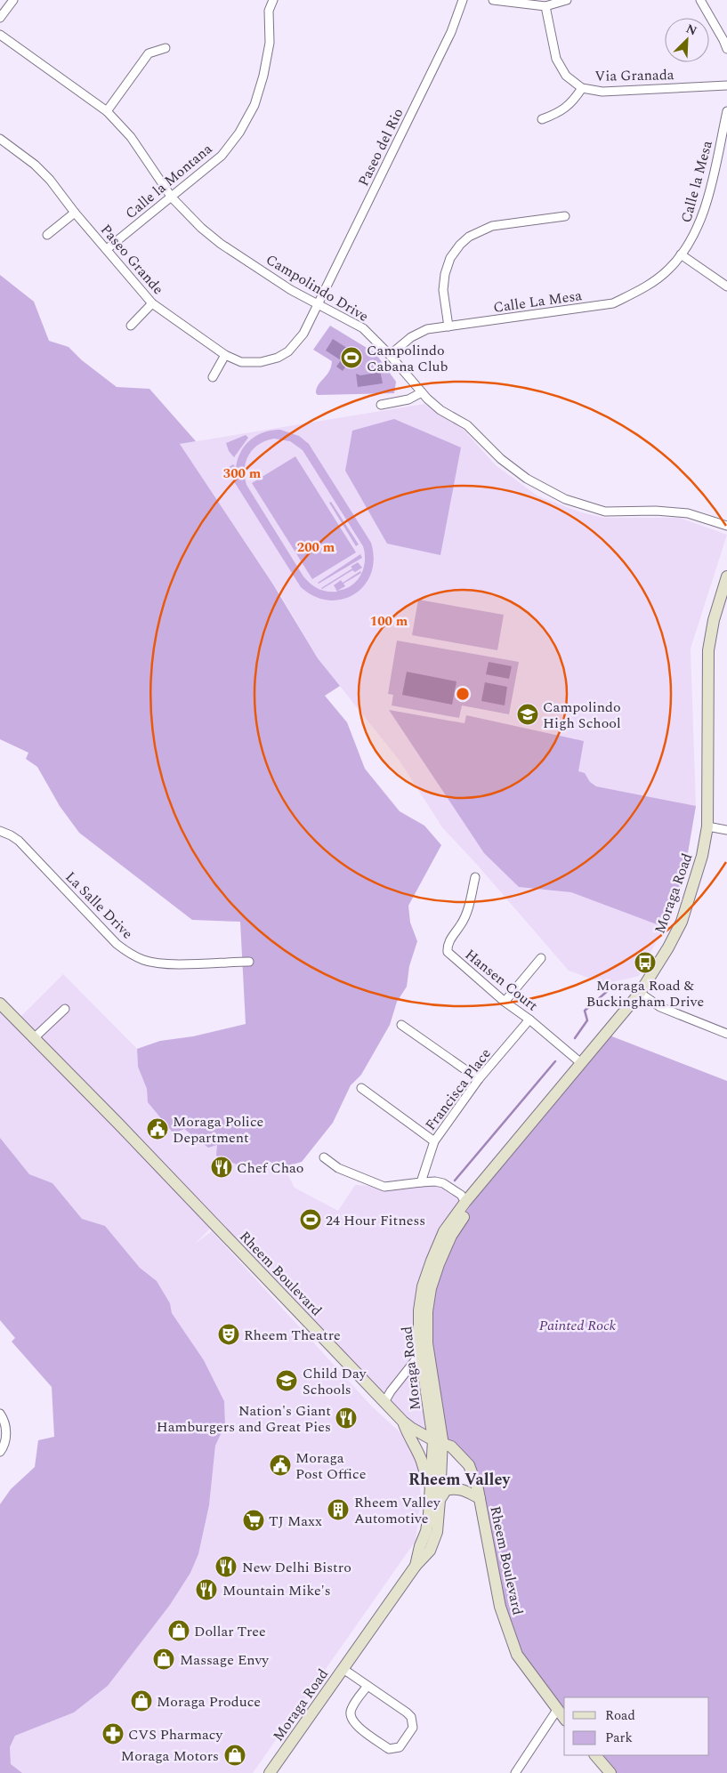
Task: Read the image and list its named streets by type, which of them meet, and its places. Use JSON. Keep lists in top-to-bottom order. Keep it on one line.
{"streets":{"main road":["Moraga Road","Rheem Boulevard"],"street":["Via Granada","Paseo del Rio","Calle la Montana","Calle la Mesa","Paseo Grande","Campolindo Drive","Calle La Mesa","La Salle Drive","Hansen Court","Francisca Place"]},"crossings":[["Paseo del Rio","Paseo Grande"],["Paseo del Rio","Campolindo Drive"],["Calle la Montana","Paseo Grande"],["Calle la Montana","Campolindo Drive"],["Calle la Mesa","Calle La Mesa"],["Paseo Grande","Campolindo Drive"],["Campolindo Drive","Calle La Mesa"],["Moraga Road","Hansen Court"],["Moraga Road","Rheem Boulevard"],["Hansen Court","Francisca Place"]],"districts":["Rheem Valley"],"parks":["Painted Rock"],"places":{"sports":["Campolindo Cabana Club","24 Hour Fitness"],"school or university":["Campolindo High School","Child Day Schools"],"bus stop":["Moraga Road & Buckingham Drive"],"public building":["Moraga Police Department","Moraga Post Office"],"restaurant":["Chef Chao","Nation's Giant Hamburgers and Great Pies","New Delhi Bistro","Mountain Mike's"],"theatre":["Rheem Theatre"],"building":["Rheem Valley Automotive"],"supermarket":["TJ Maxx"],"shop":["Dollar Tree","Massage Envy","Moraga Produce","Moraga Motors"],"pharmacy":["CVS Pharmacy"]},"legend":["Road","Park"],"north":"top right","rings":["300 m","200 m","100 m"]}
